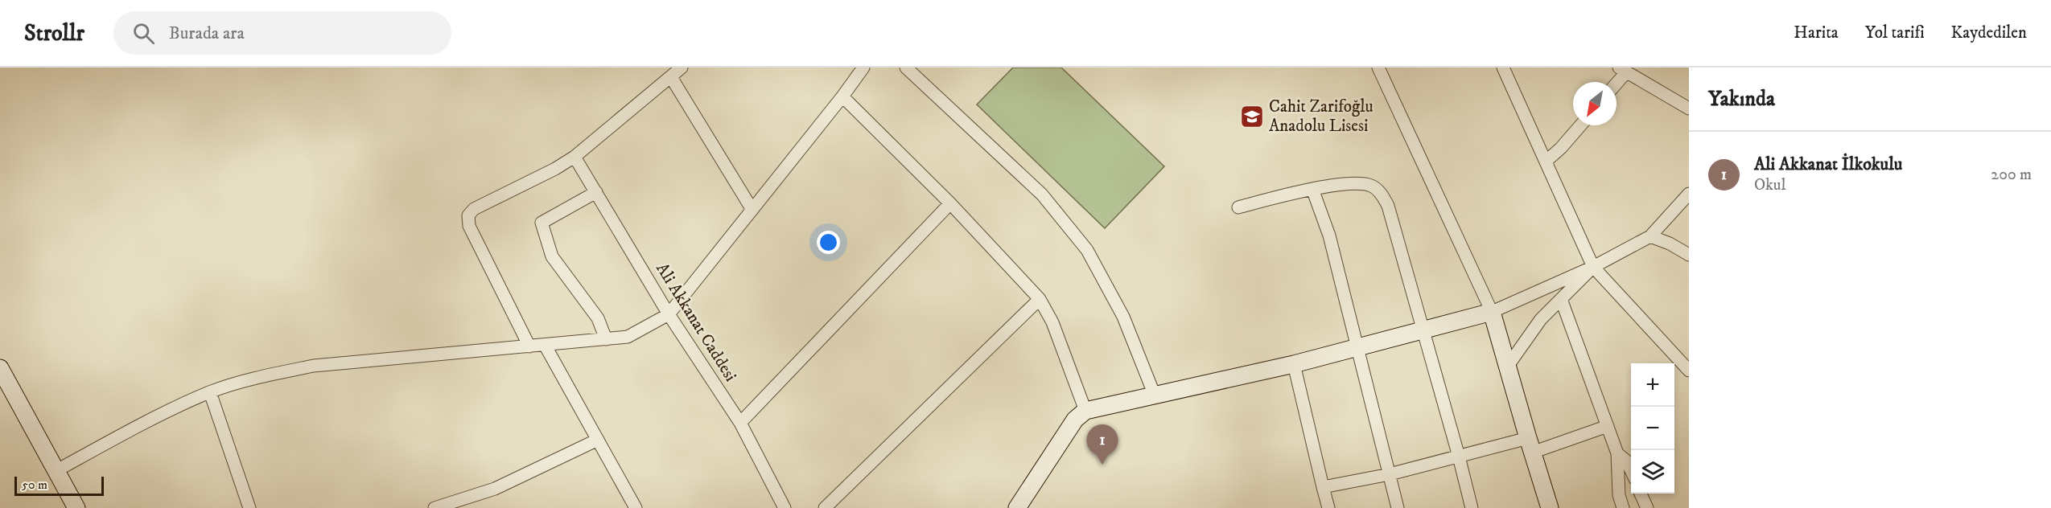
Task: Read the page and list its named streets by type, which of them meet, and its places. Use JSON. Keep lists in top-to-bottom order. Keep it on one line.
{"streets":{"street":["Ali Akkanat Caddesi"]},"places":{"school or university":["Cahit Zarifoğlu Anadolu Lisesi"]},"scale_bar":"50 m","north":"bottom left","page":{"header":"Strollr","search":"Burada ara","nav":["Harita","Yol tarifi","Kaydedilen"],"heading":"Yakında","list":[{"mark":"1","name":"Ali Akkanat İlkokulu","note":"Okul","value":"200 m"}],"map_buttons":["+","−"],"pins":"1","scale":"50 m"}}
